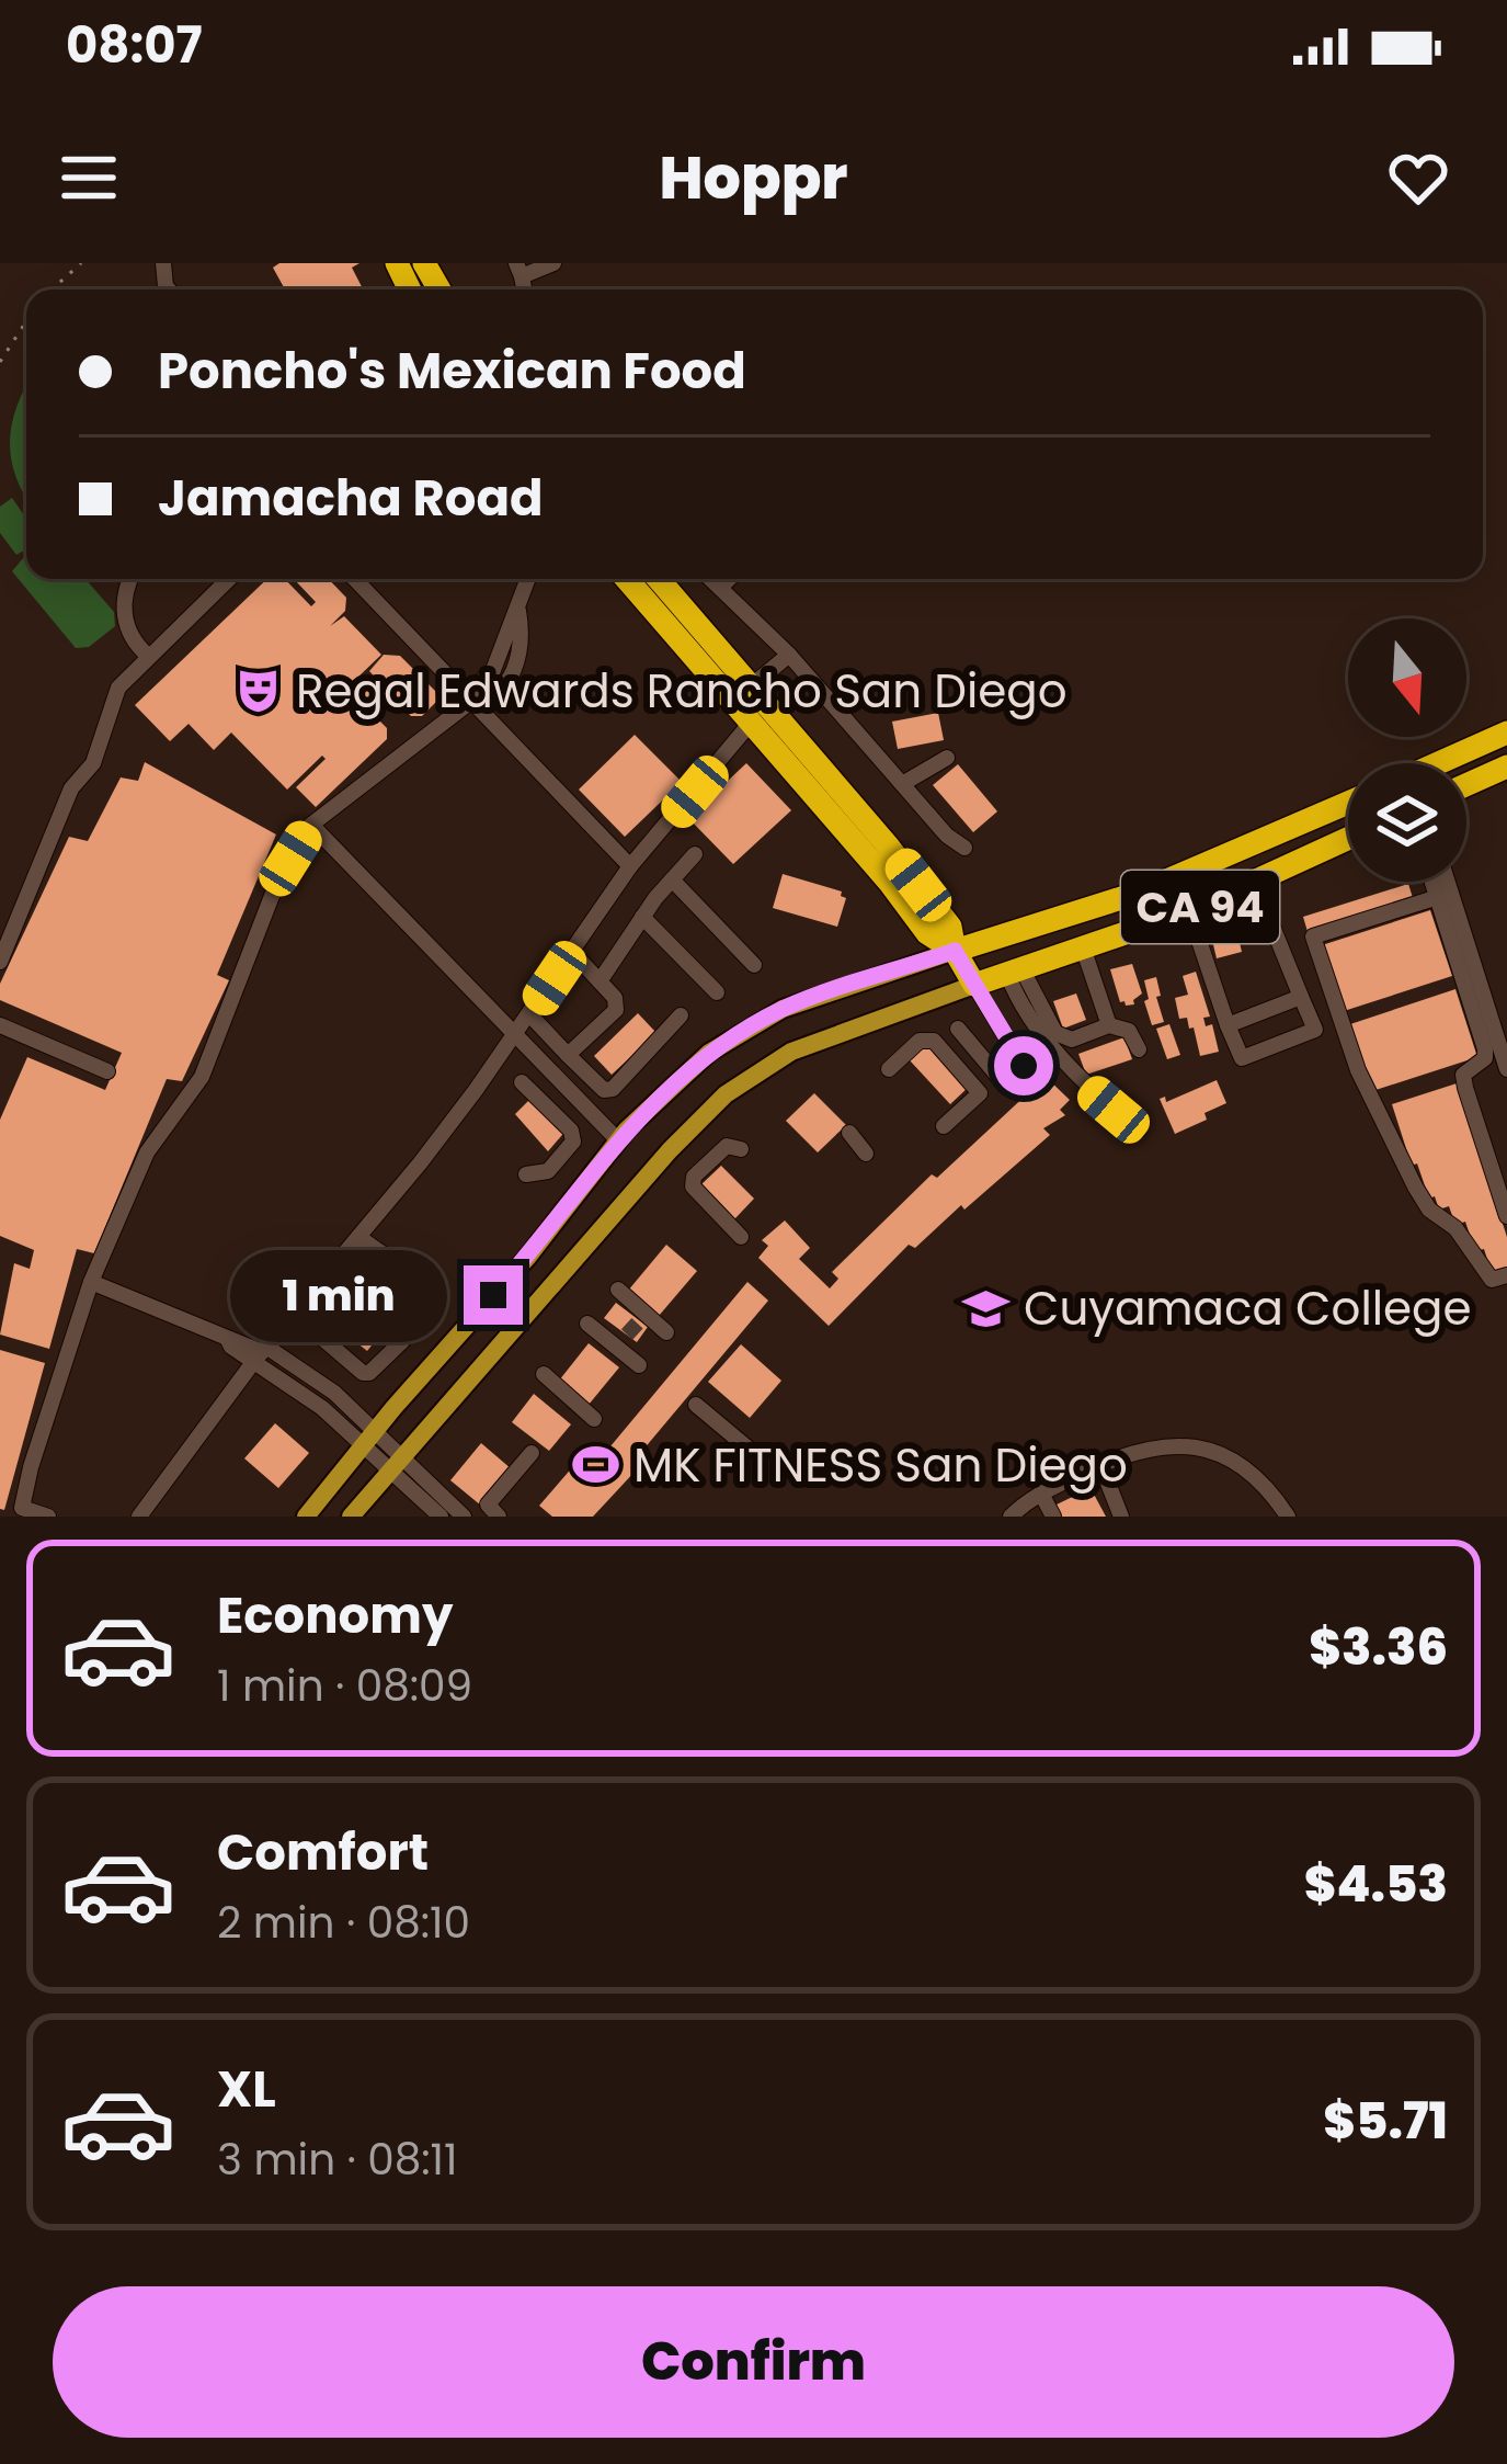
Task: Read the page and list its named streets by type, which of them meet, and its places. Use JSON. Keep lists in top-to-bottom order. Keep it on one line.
{"streets":{"highway":["CA 94"]},"places":{"theatre":["Regal Edwards Rancho San Diego"],"school or university":["Cuyamaca College"],"sports":["MK FITNESS San Diego"]},"north":"bottom","page":{"status":"08:07","header":"Hoppr","banner":["Poncho's Mexican Food","Jamacha Road"],"bubble":"1 min","list":[{"name":"Economy","note":"1 min · 08:09","value":"$3.36"},{"name":"Comfort","note":"2 min · 08:10","value":"$4.53"},{"name":"XL","note":"3 min · 08:11","value":"$5.71"}],"buttons":"Confirm"}}
